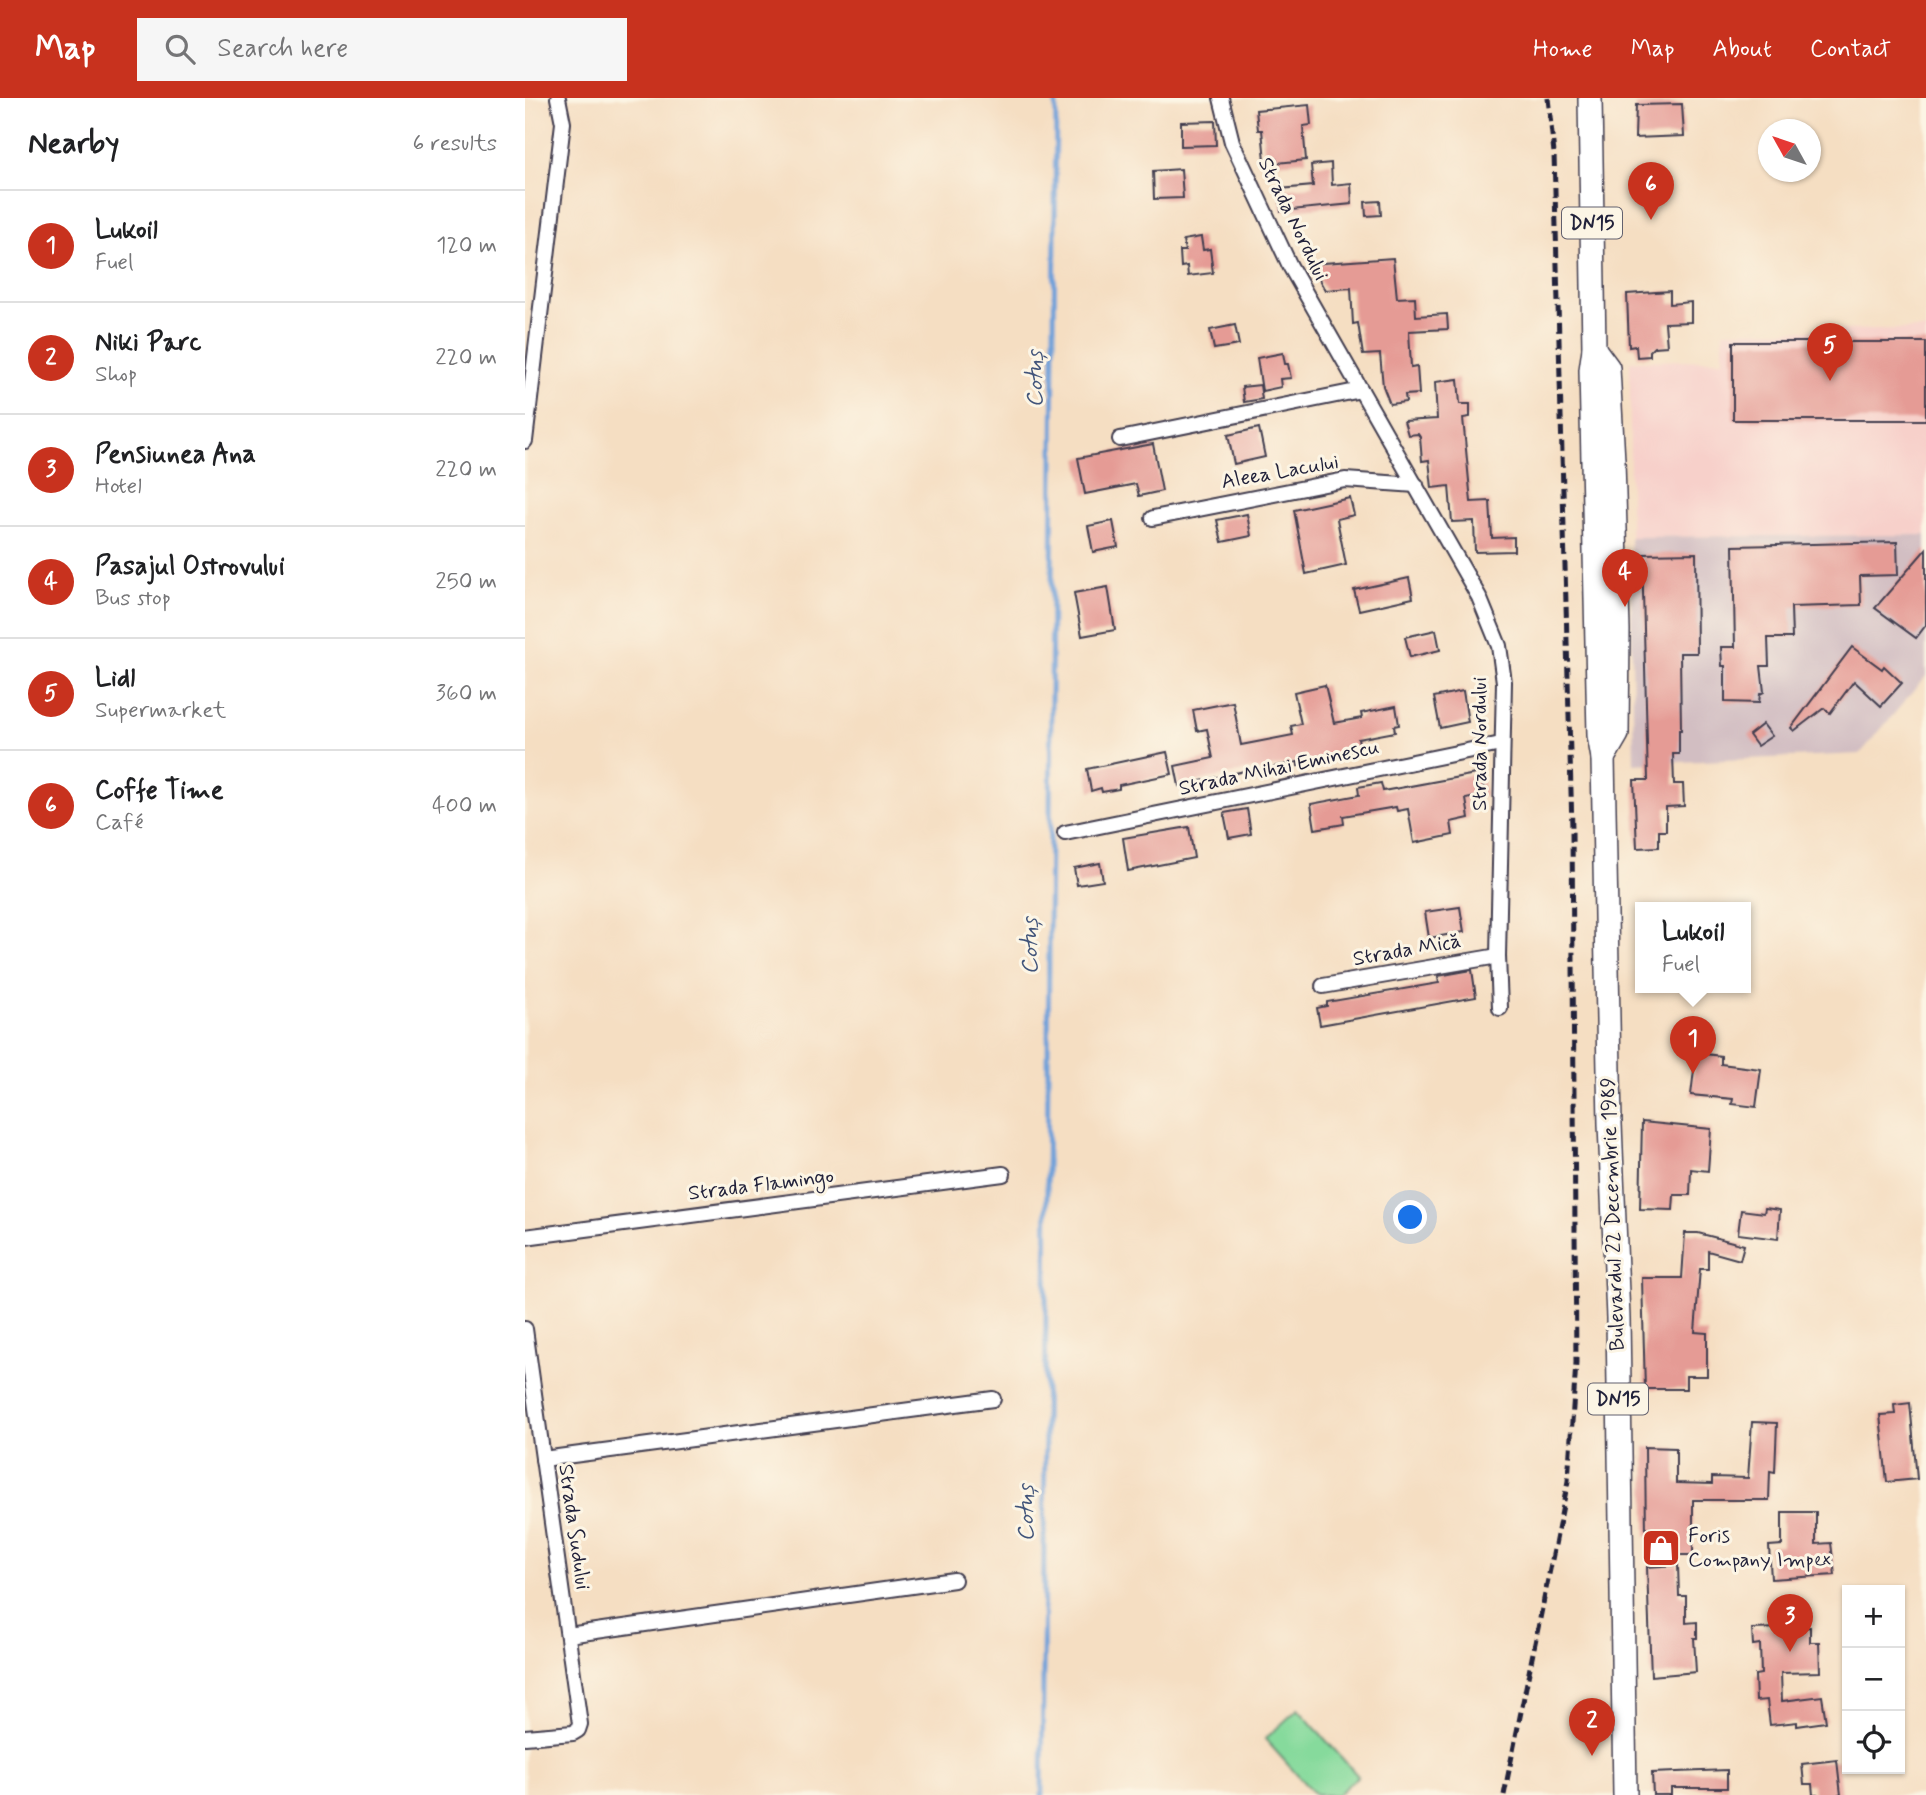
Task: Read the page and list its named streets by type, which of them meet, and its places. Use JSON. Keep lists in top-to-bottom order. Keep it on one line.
{"streets":{"main road":["DN15","Bulevardul 22 Decembrie 1989"],"street":["Strada Nordului","Aleea Lacului","Strada Mihai Eminescu","Strada Mică","Strada Flamingo","Strada Sudului"]},"crossings":[["Strada Nordului","Aleea Lacului"],["Strada Nordului","Strada Mihai Eminescu"],["Strada Nordului","Strada Mică"]],"water":["Cotuș"],"places":{"shop":["Foris Company Impex"]},"north":"top left","page":{"header":"Map","search":"Search here","nav":["Home","Map","About","Contact"],"heading":["Nearby","6 results"],"pins":["6","5","4","1","3","2"],"list":[{"mark":"1","name":"Lukoil","note":"Fuel","value":"120 m"},{"mark":"2","name":"Niki Parc","note":"Shop","value":"220 m"},{"mark":"3","name":"Pensiunea Ana","note":"Hotel","value":"220 m"},{"mark":"4","name":"Pasajul Ostrovului","note":"Bus stop","value":"250 m"},{"mark":"5","name":"Lidl","note":"Supermarket","value":"360 m"},{"mark":"6","name":"Coffe Time","note":"Café","value":"400 m"}],"popup":["Lukoil","Fuel"],"map_buttons":["+","−"]}}
